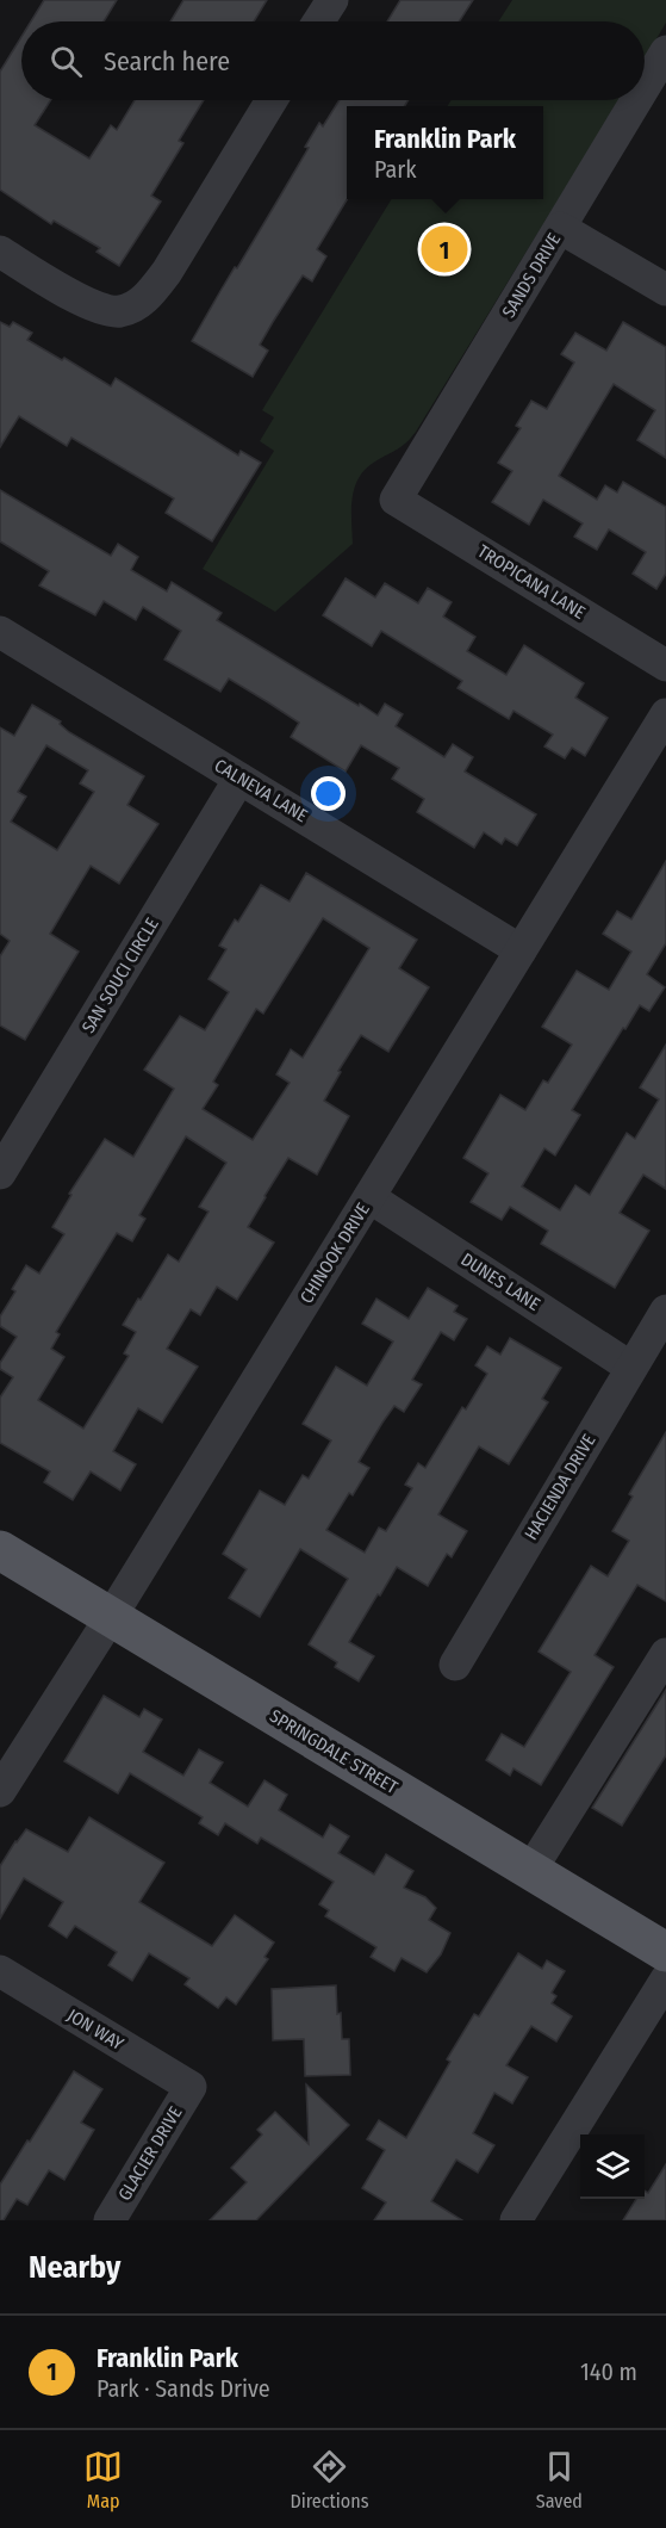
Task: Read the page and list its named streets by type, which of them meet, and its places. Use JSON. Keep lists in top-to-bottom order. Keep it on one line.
{"streets":{"main road":["SPRINGDALE STREET"],"street":["SANDS DRIVE","TROPICANA LANE","CALNEVA LANE","SAN SOUCI CIRCLE","CHINOOK DRIVE","DUNES LANE","HACIENDA DRIVE","JON WAY","GLACIER DRIVE"]},"crossings":[["SANDS DRIVE","TROPICANA LANE"],["CALNEVA LANE","SAN SOUCI CIRCLE"],["CALNEVA LANE","CHINOOK DRIVE"],["CHINOOK DRIVE","DUNES LANE"],["CHINOOK DRIVE","SPRINGDALE STREET"],["DUNES LANE","HACIENDA DRIVE"],["JON WAY","GLACIER DRIVE"]],"page":{"search":"Search here","popup":["Franklin Park","Park"],"pins":"1","heading":"Nearby","list":[{"mark":"1","name":"Franklin Park","note":"Park · Sands Drive","value":"140 m"}],"nav":["Map","Directions","Saved"]}}
